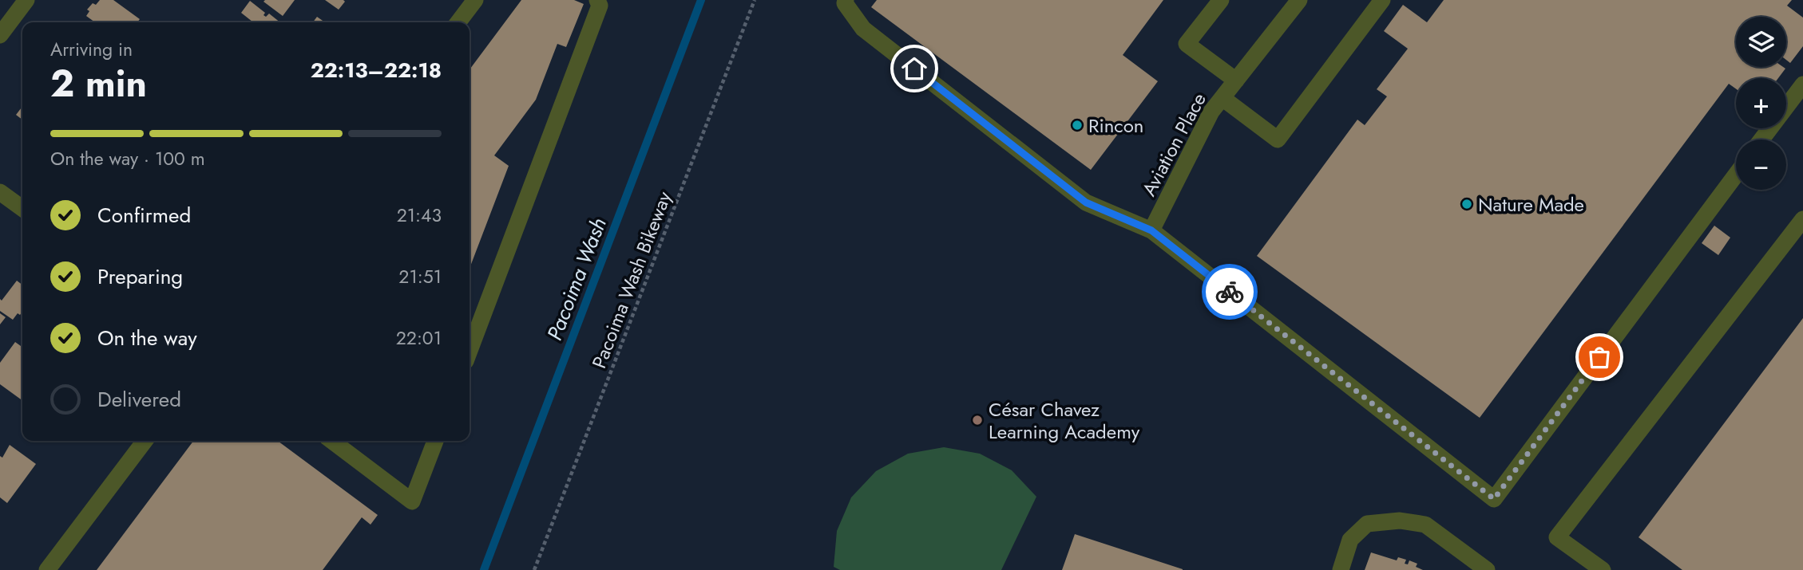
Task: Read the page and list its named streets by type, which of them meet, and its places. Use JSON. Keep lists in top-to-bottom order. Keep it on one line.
{"streets":{"street":["Aviation Place"],"path":["Pacoima Wash Bikeway"]},"water":["Pacoima Wash"],"places":["Rincon","Nature Made","César Chavez Learning Academy"],"page":{"map_buttons":["+","−"],"heading":["2 min","Arriving in","22:13–22:18"],"bar":"On the way · 100 m","list":[["Confirmed","21:43"],["Preparing","21:51"],["On the way","22:01"],"Delivered"]}}
